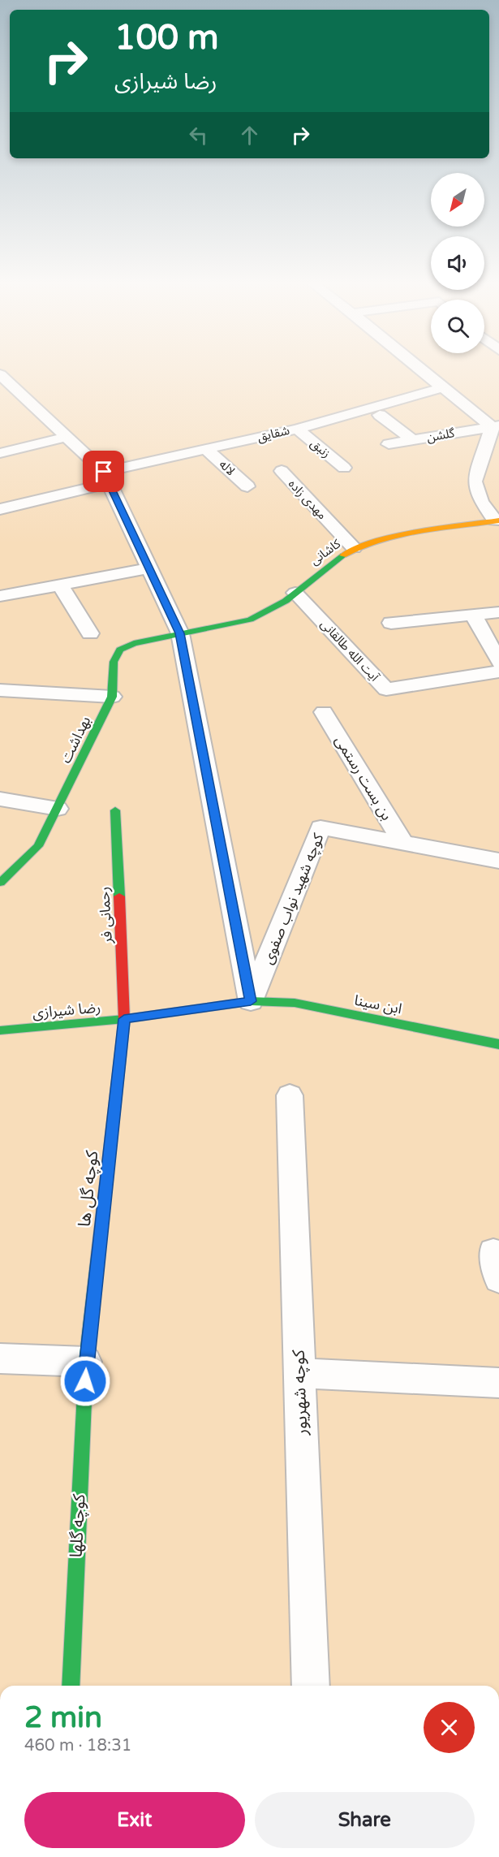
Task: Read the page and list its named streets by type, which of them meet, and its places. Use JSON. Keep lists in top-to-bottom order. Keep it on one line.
{"streets":{"street":["شقایق","گلشن","زنبق","لاله","مهدی زاده","کاشانی","آیت الله طالقانی","بهداشت","بن بست رستمی","کوچه شهید نواب صفوی","رحمانی فر","ابن سینا","رضا شیرازی","کوچه گل ها","کوچه شهریور","کوچه گلها"]},"crossings":[["شقایق","زنبق"],["شقایق","لاله"],["مهدی زاده","کاشانی"],["کاشانی","آیت الله طالقانی"],["کاشانی","بهداشت"],["بن بست رستمی","کوچه شهید نواب صفوی"],["کوچه شهید نواب صفوی","ابن سینا"],["کوچه شهید نواب صفوی","رضا شیرازی"],["رحمانی فر","رضا شیرازی"],["رحمانی فر","کوچه گل ها"],["ابن سینا","رضا شیرازی"],["رضا شیرازی","کوچه گل ها"],["کوچه گل ها","کوچه گلها"]],"north":"bottom left","page":{"turn":["100 m","رضا شیرازی"],"heading":["2 min","460 m · 18:31"],"buttons":["Exit","Share"]}}
